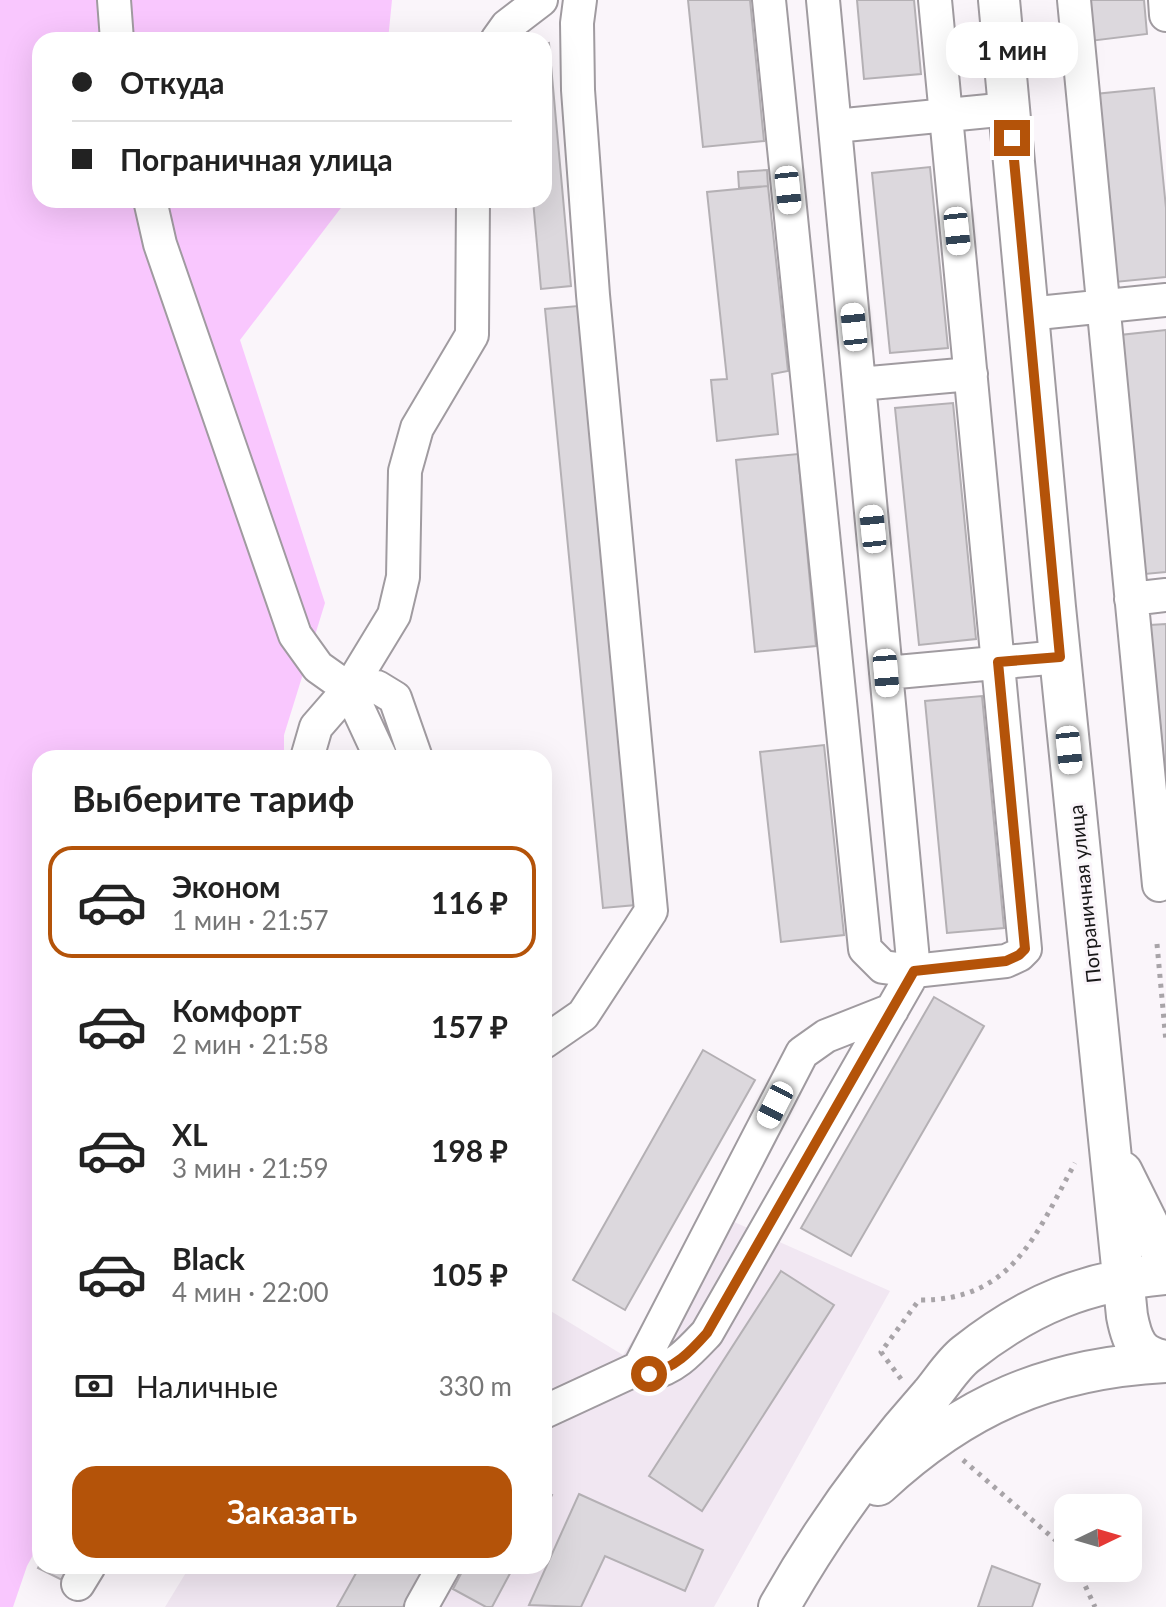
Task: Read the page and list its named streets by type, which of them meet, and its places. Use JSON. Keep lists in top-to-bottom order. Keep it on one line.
{"streets":{"main road":["Пограничная улица"]},"north":"right","page":{"bubble":"1 мин","banner":["Откуда","Пограничная улица"],"heading":"Выберите тариф","list":[{"name":"Эконом","note":"1 мин · 21:57","value":"116 ₽"},{"name":"Комфорт","note":"2 мин · 21:58","value":"157 ₽"},{"name":"XL","note":"3 мин · 21:59","value":"198 ₽"},{"name":"Black","note":"4 мин · 22:00","value":"105 ₽"}],"pay":["Наличные","330 m"],"buttons":"Заказать"}}
